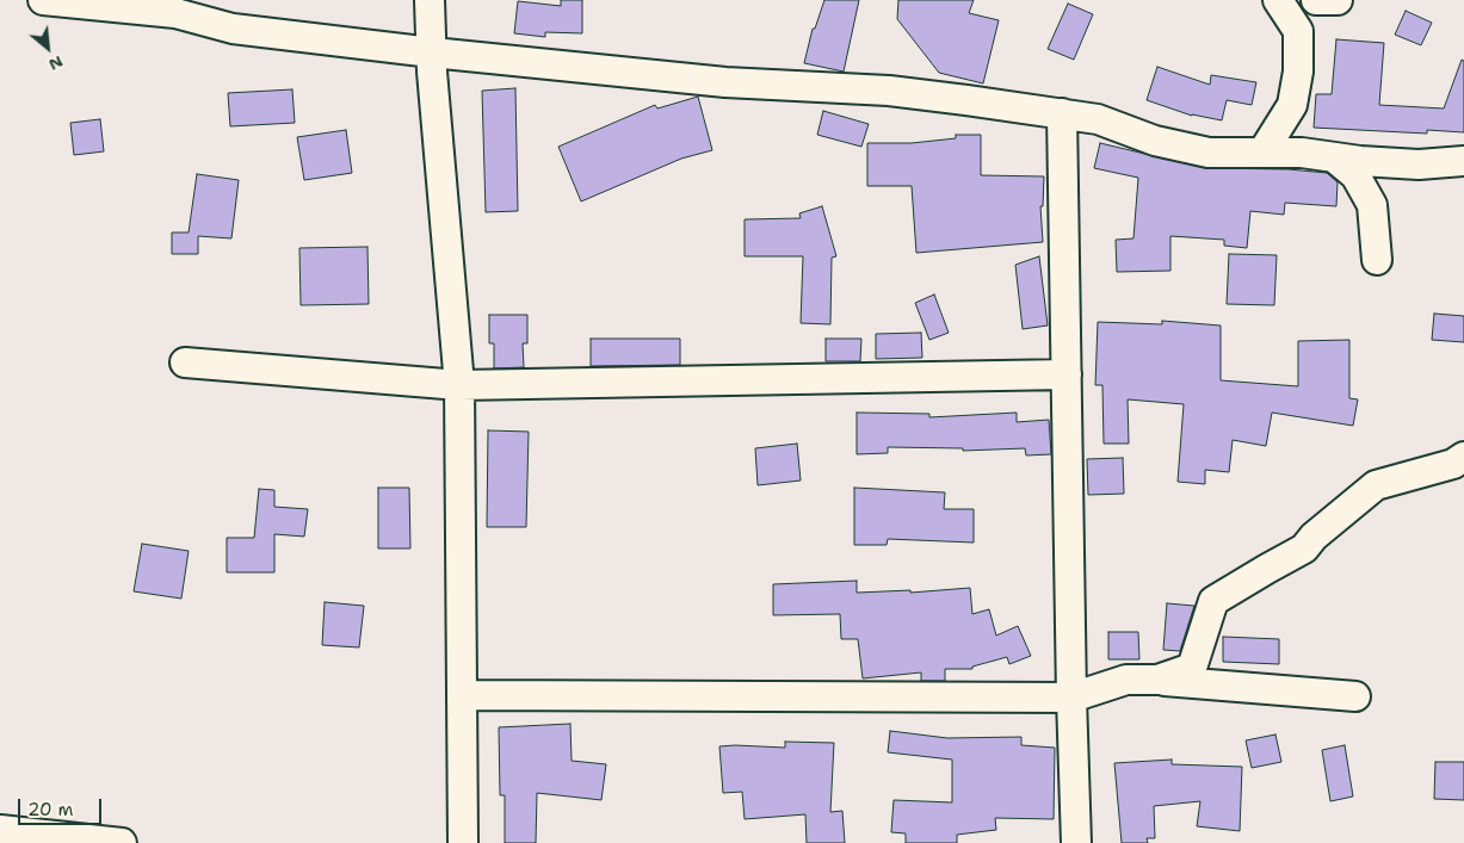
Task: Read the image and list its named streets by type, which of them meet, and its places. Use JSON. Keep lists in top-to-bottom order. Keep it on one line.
{"scale_bar":"20 m","north":"bottom right"}
